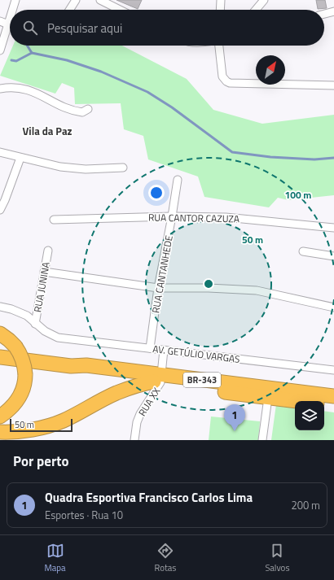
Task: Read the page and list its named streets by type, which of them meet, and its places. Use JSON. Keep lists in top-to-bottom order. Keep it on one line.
{"streets":{"highway":["BR-343"],"street":["RUA CANTOR CAZUZA","RUA CANTANHEDE","RUA JUNINA","AV. GETÚLIO VARGAS","RUA XX"]},"crossings":[["RUA CANTOR CAZUZA","RUA CANTANHEDE"],["RUA CANTANHEDE","AV. GETÚLIO VARGAS"],["RUA JUNINA","AV. GETÚLIO VARGAS"],["BR-343","RUA XX"]],"districts":["Vila da Paz"],"scale_bar":"50 m","north":"top right","page":{"search":"Pesquisar aqui","pins":"1","scale":"50 m","heading":"Por perto","list":[{"mark":"1","name":"Quadra Esportiva Francisco Carlos Lima","note":"Esportes · Rua 10","value":"200 m"}],"nav":["Mapa","Rotas","Salvos"]},"rings":["100 m","50 m"]}
